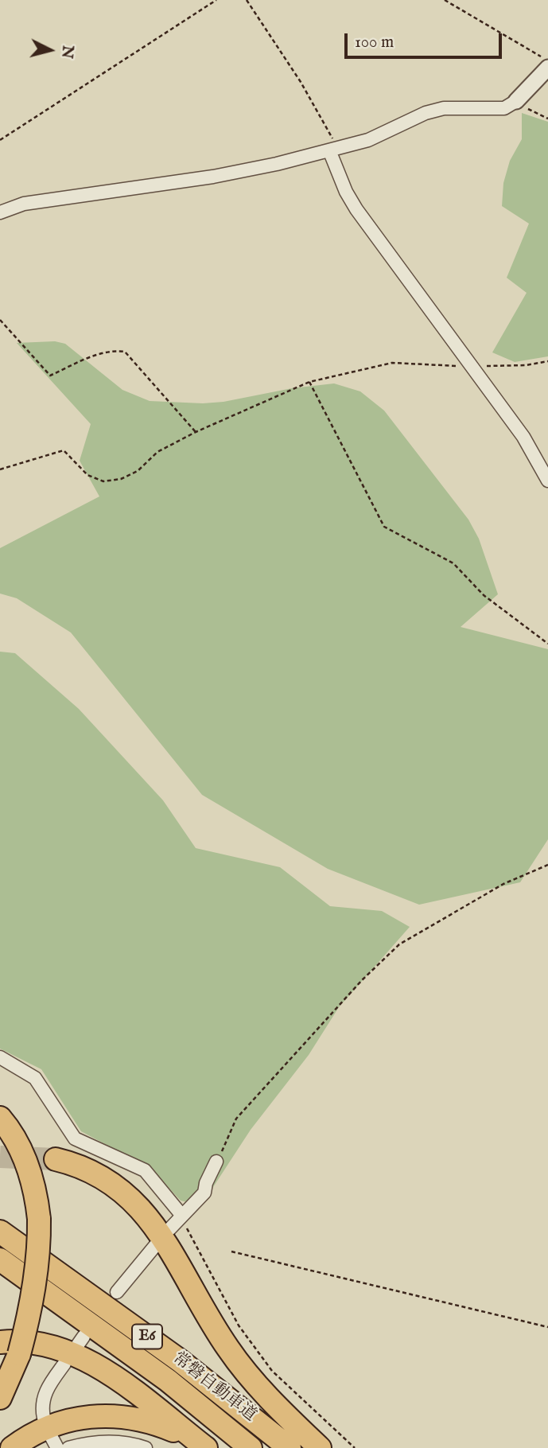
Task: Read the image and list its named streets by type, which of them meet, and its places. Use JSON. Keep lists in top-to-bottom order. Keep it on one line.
{"streets":{"highway":["E6","常磐自動車道"]},"scale_bar":"100 m","north":"right"}
